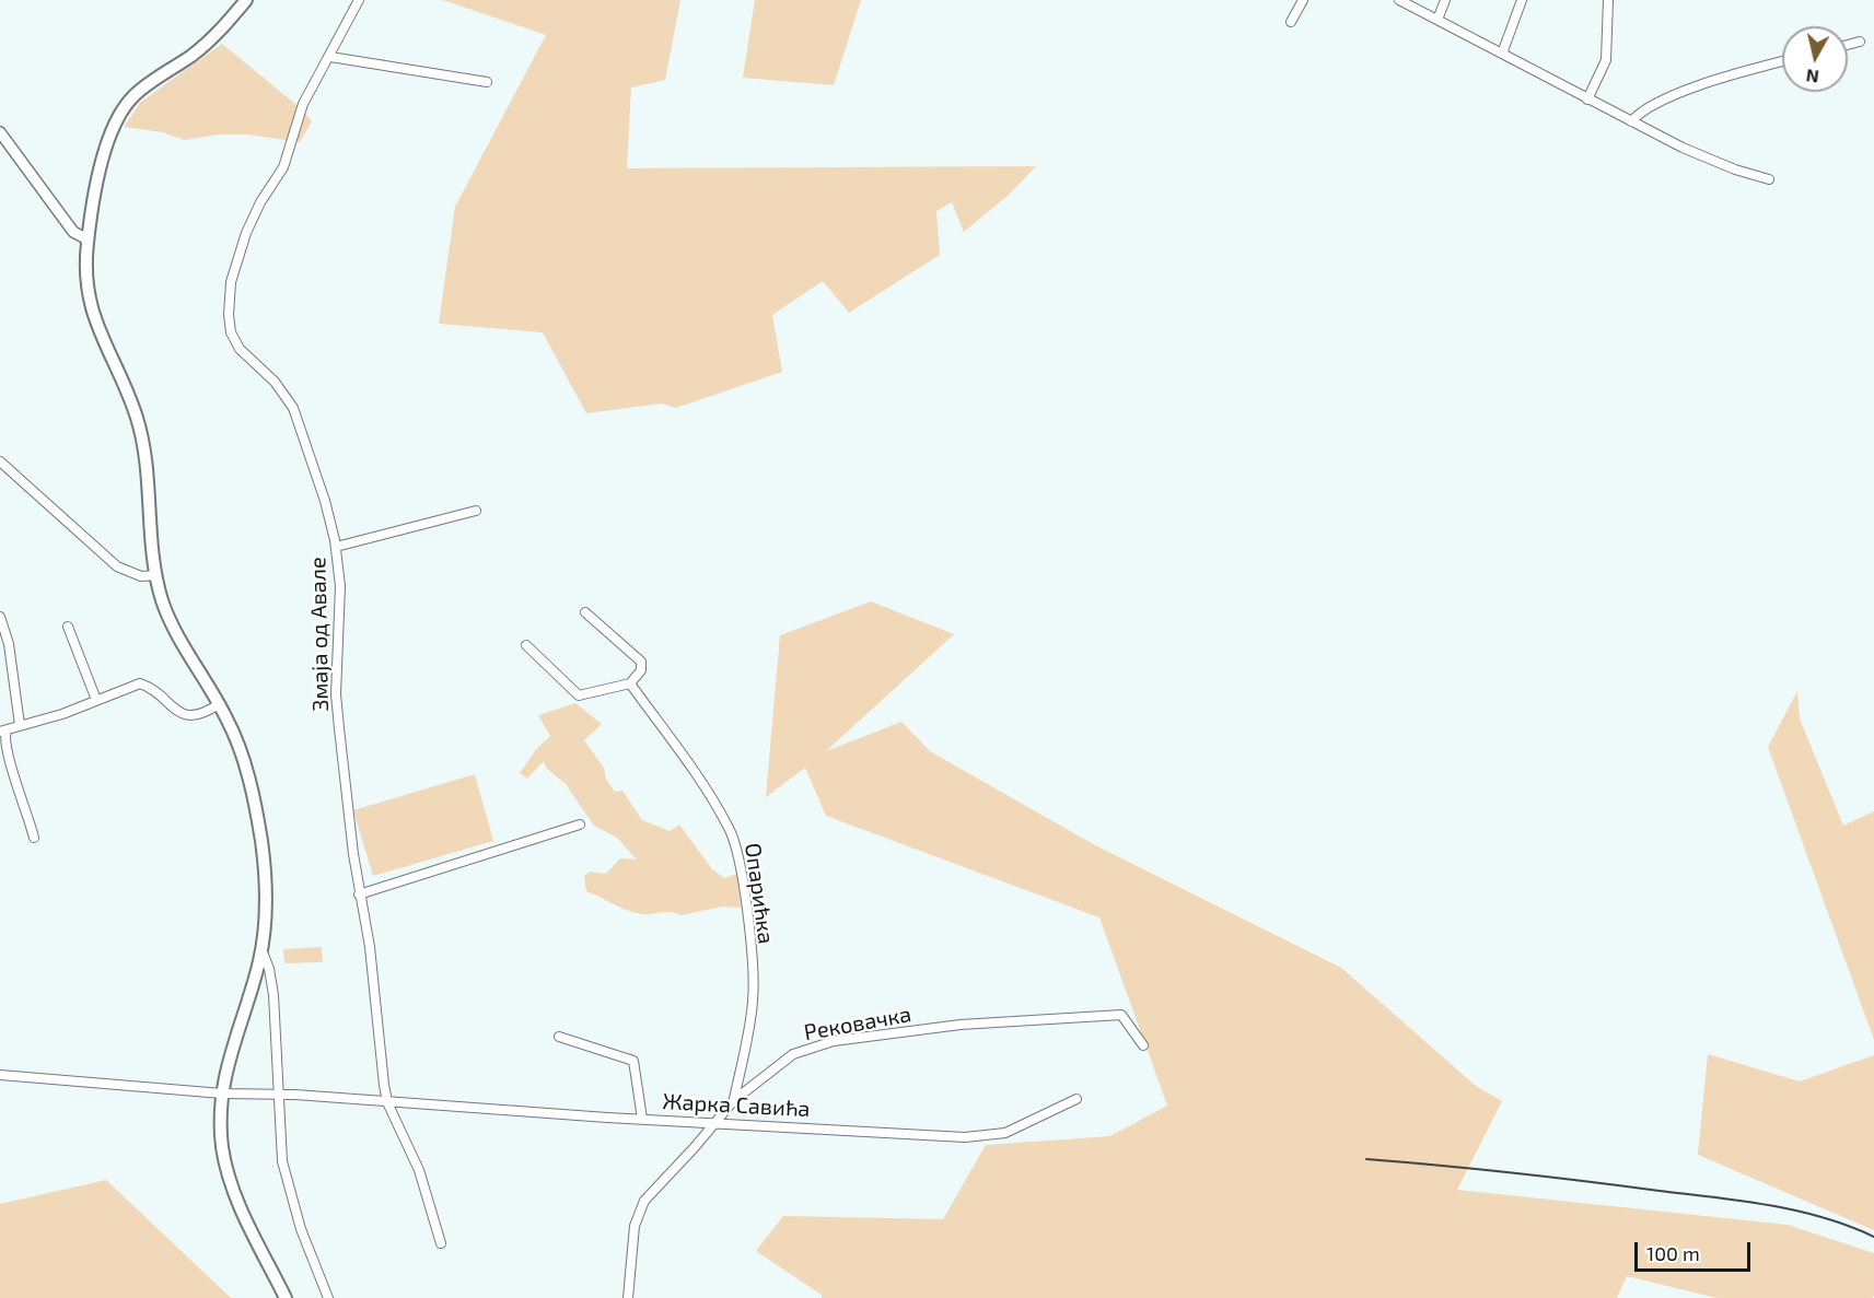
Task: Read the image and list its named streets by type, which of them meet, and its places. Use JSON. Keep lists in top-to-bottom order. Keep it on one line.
{"streets":{"street":["Змаја од Авале","Опарићка","Рековачка","Жарка Савића"]},"crossings":[["Змаја од Авале","Жарка Савића"],["Опарићка","Рековачка"],["Рековачка","Жарка Савића"]],"scale_bar":"100 m","north":"bottom"}
